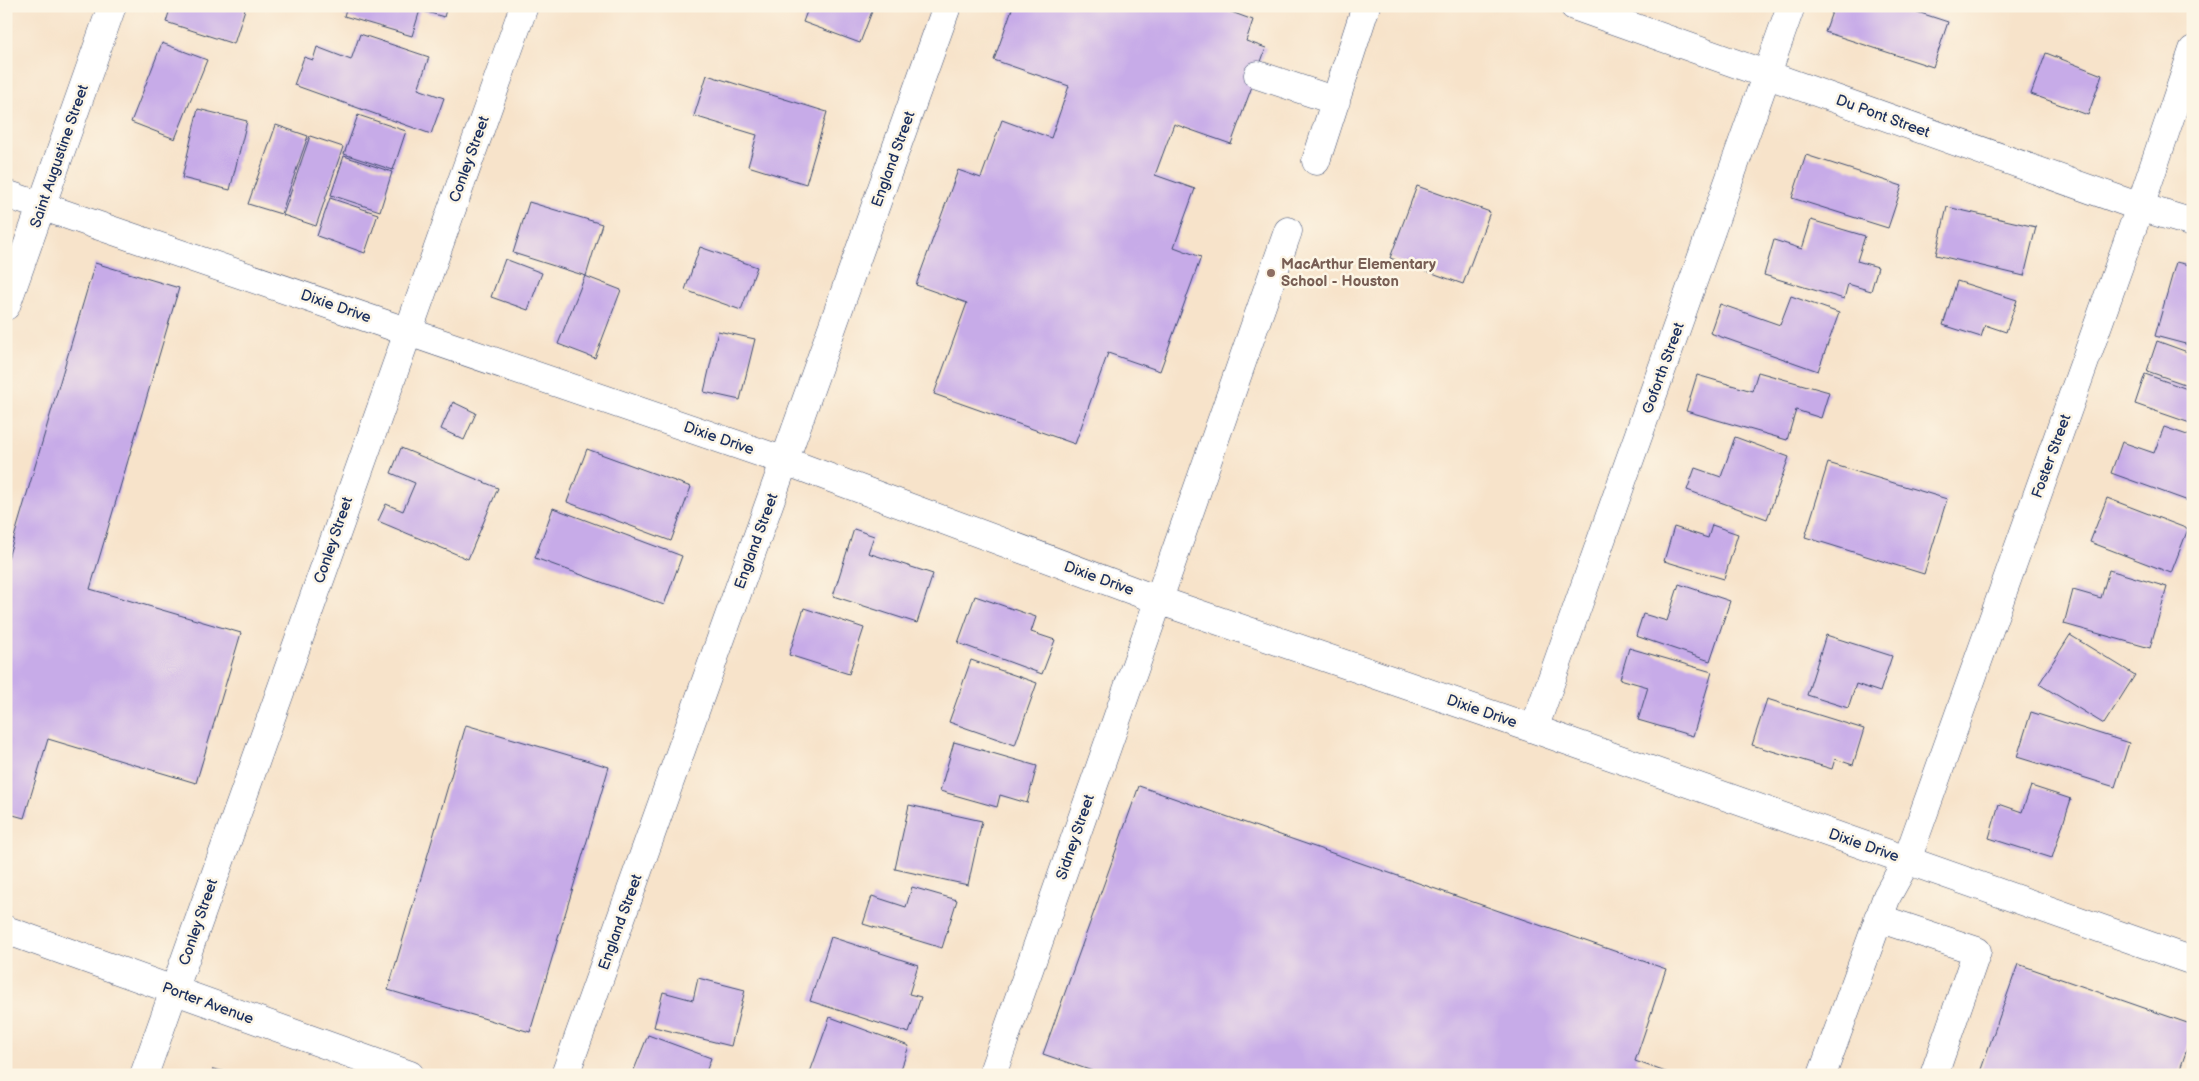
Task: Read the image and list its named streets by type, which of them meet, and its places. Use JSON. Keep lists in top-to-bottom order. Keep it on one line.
{"streets":{"street":["Du Pont Street","Saint Augustine Street","Conley Street","England Street","Dixie Drive","Goforth Street","Foster Street","Sidney Street","Porter Avenue"]},"crossings":[["Du Pont Street","Goforth Street"],["Du Pont Street","Foster Street"],["Saint Augustine Street","Dixie Drive"],["Conley Street","Dixie Drive"],["Conley Street","Porter Avenue"],["England Street","Dixie Drive"],["Dixie Drive","Goforth Street"],["Dixie Drive","Foster Street"],["Dixie Drive","Sidney Street"]],"places":["MacArthur Elementary School - Houston"]}
